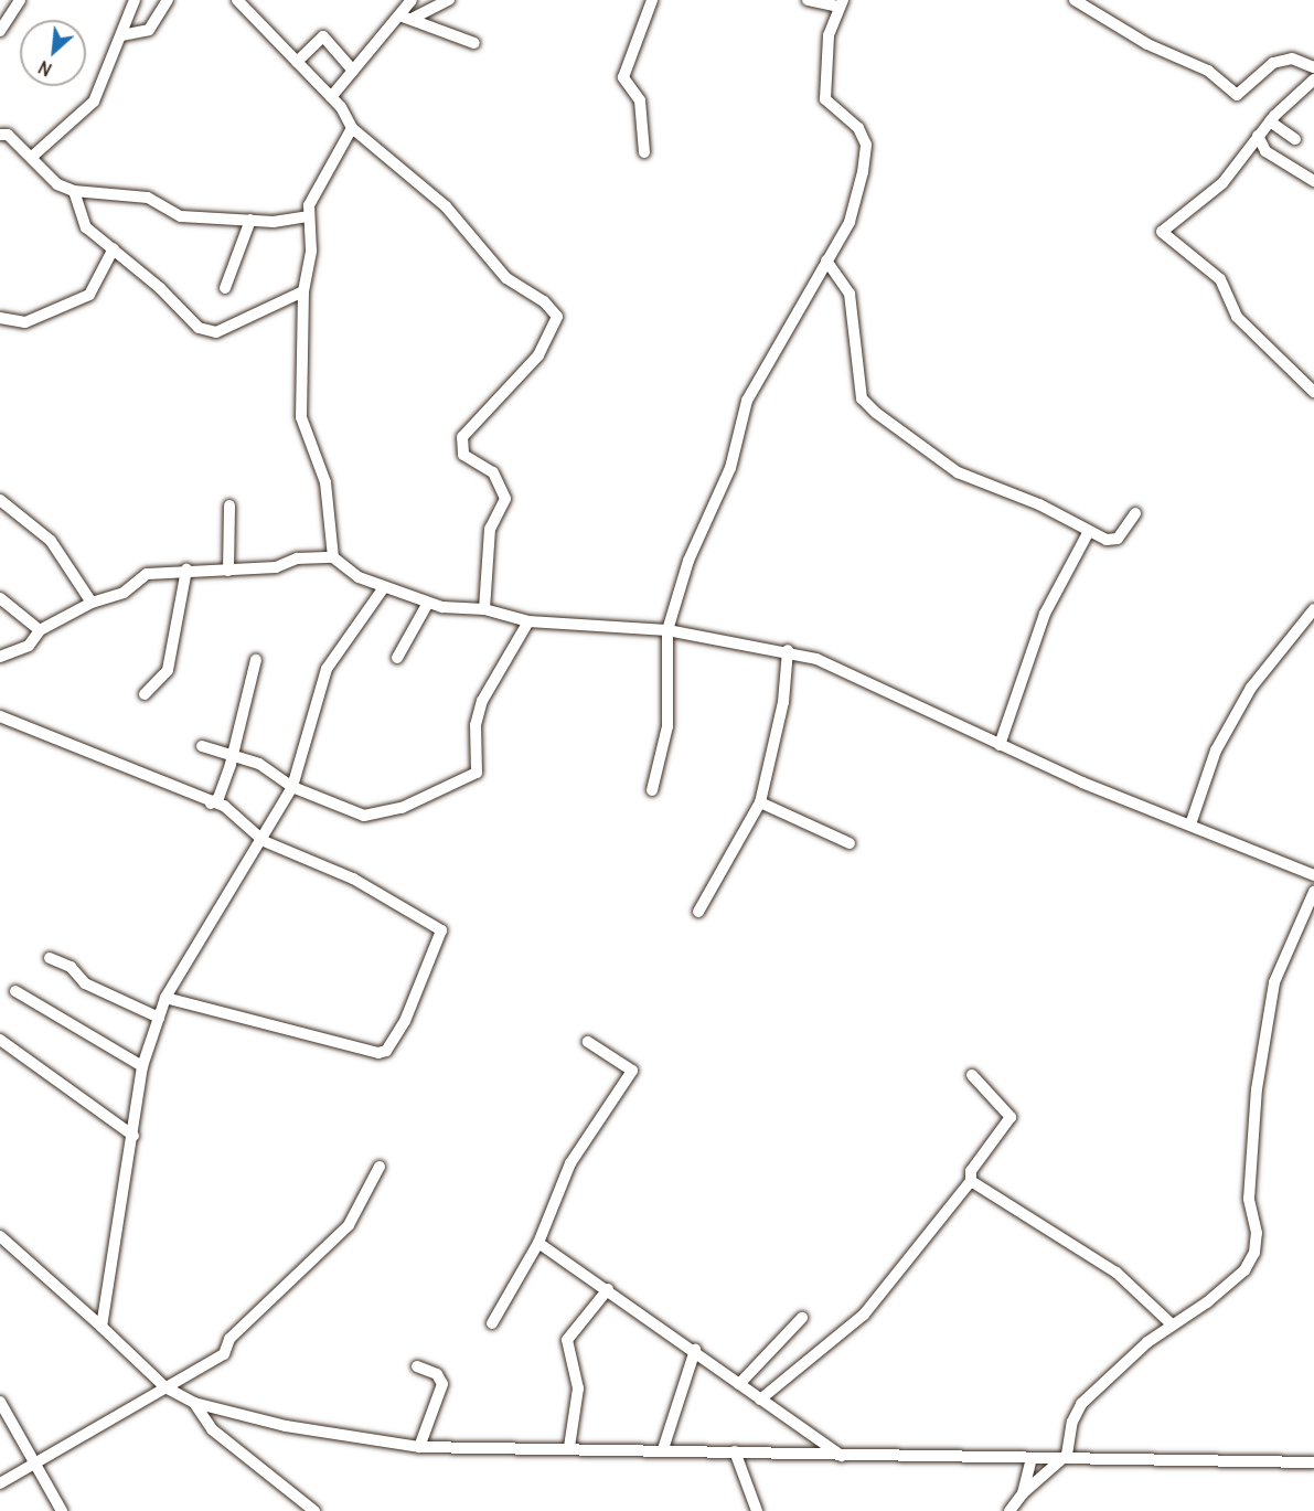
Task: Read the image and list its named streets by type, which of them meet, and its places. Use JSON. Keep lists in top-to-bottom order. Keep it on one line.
{"north":"bottom left"}
